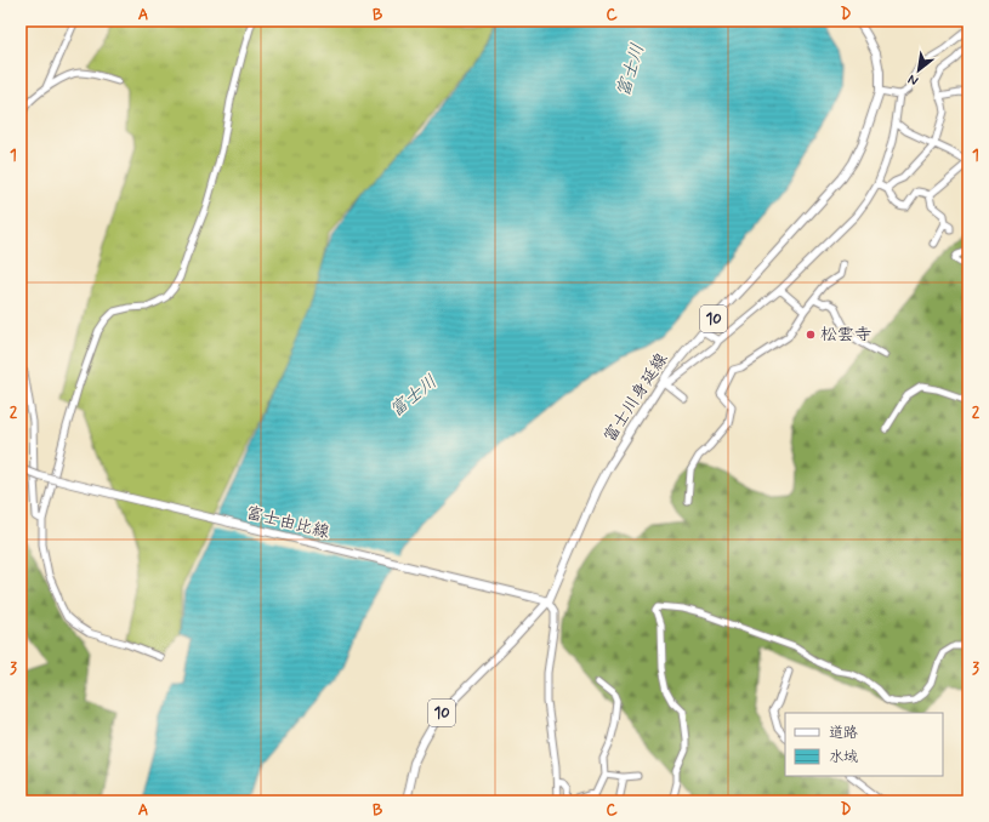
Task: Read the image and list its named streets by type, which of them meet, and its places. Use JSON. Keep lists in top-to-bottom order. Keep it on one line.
{"streets":{"main road":["10","富士川身延線","富士由比線"]},"crossings":[["富士川身延線","富士由比線"]],"water":["富士川"],"places":["松雲寺"],"legend":["道路","水域"],"north":"bottom left","grid":{"columns":["A","B","C","D"],"rows":["1","2","3"]}}
